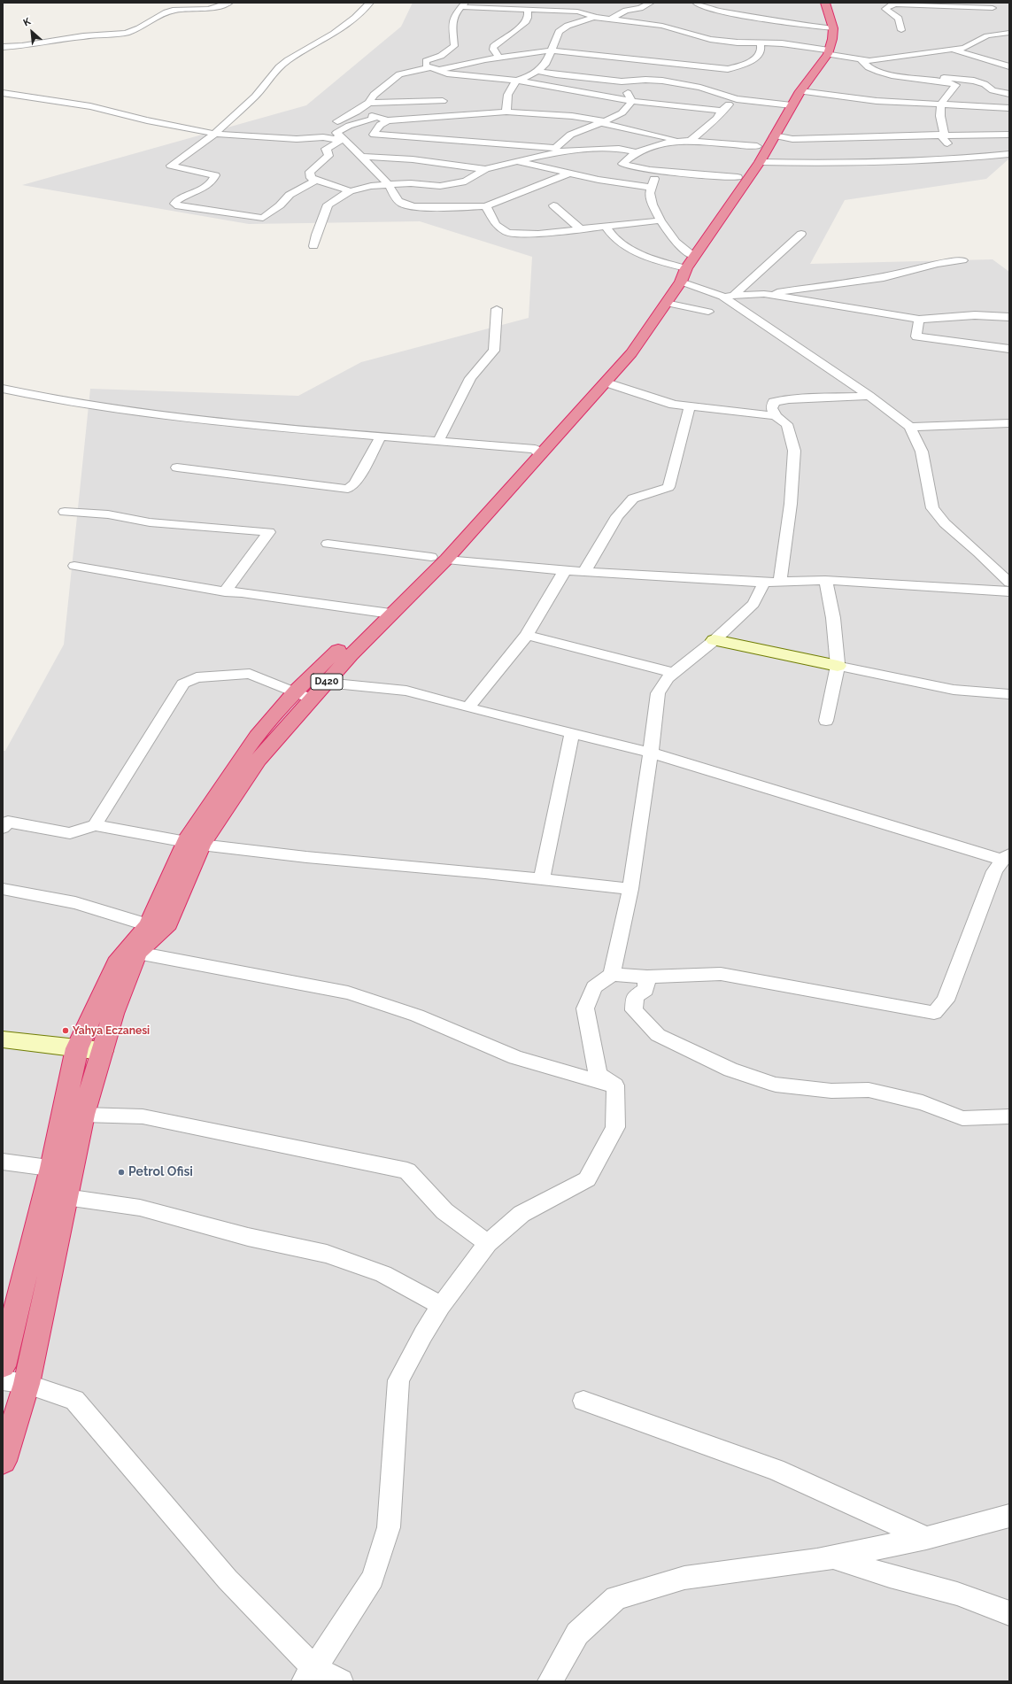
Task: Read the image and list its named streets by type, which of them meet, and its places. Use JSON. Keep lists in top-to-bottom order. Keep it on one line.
{"streets":{"highway":["D420"]},"places":["Yahya Eczanesi","Petrol Ofisi"],"north":"top left"}
